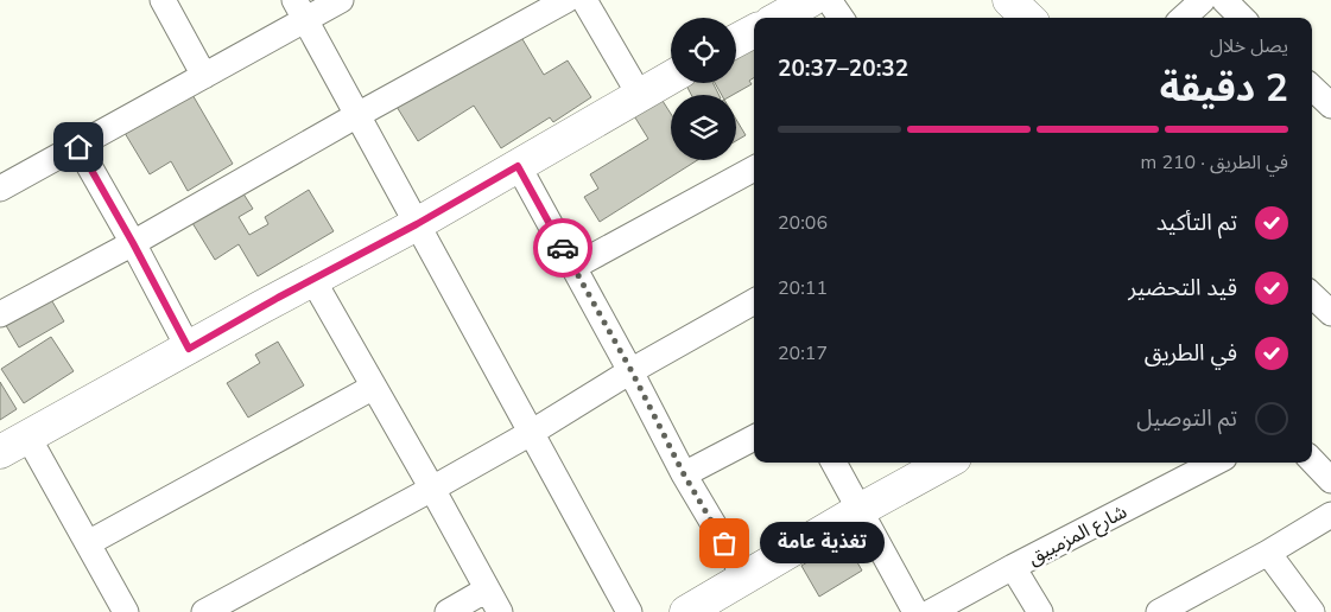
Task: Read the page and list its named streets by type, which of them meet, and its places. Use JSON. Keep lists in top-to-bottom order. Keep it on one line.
{"streets":{"street":["شارع المزمبيق"]},"places":["تغذية عامة"],"page":{"heading":["2 دقيقة","يصل خلال","20:32–20:37"],"bar":"في الطريق · 210 m","list":[["تم التأكيد","20:06"],["قيد التحضير","20:11"],["في الطريق","20:17"],"تم التوصيل"],"bubble":"تغذية عامة"}}
